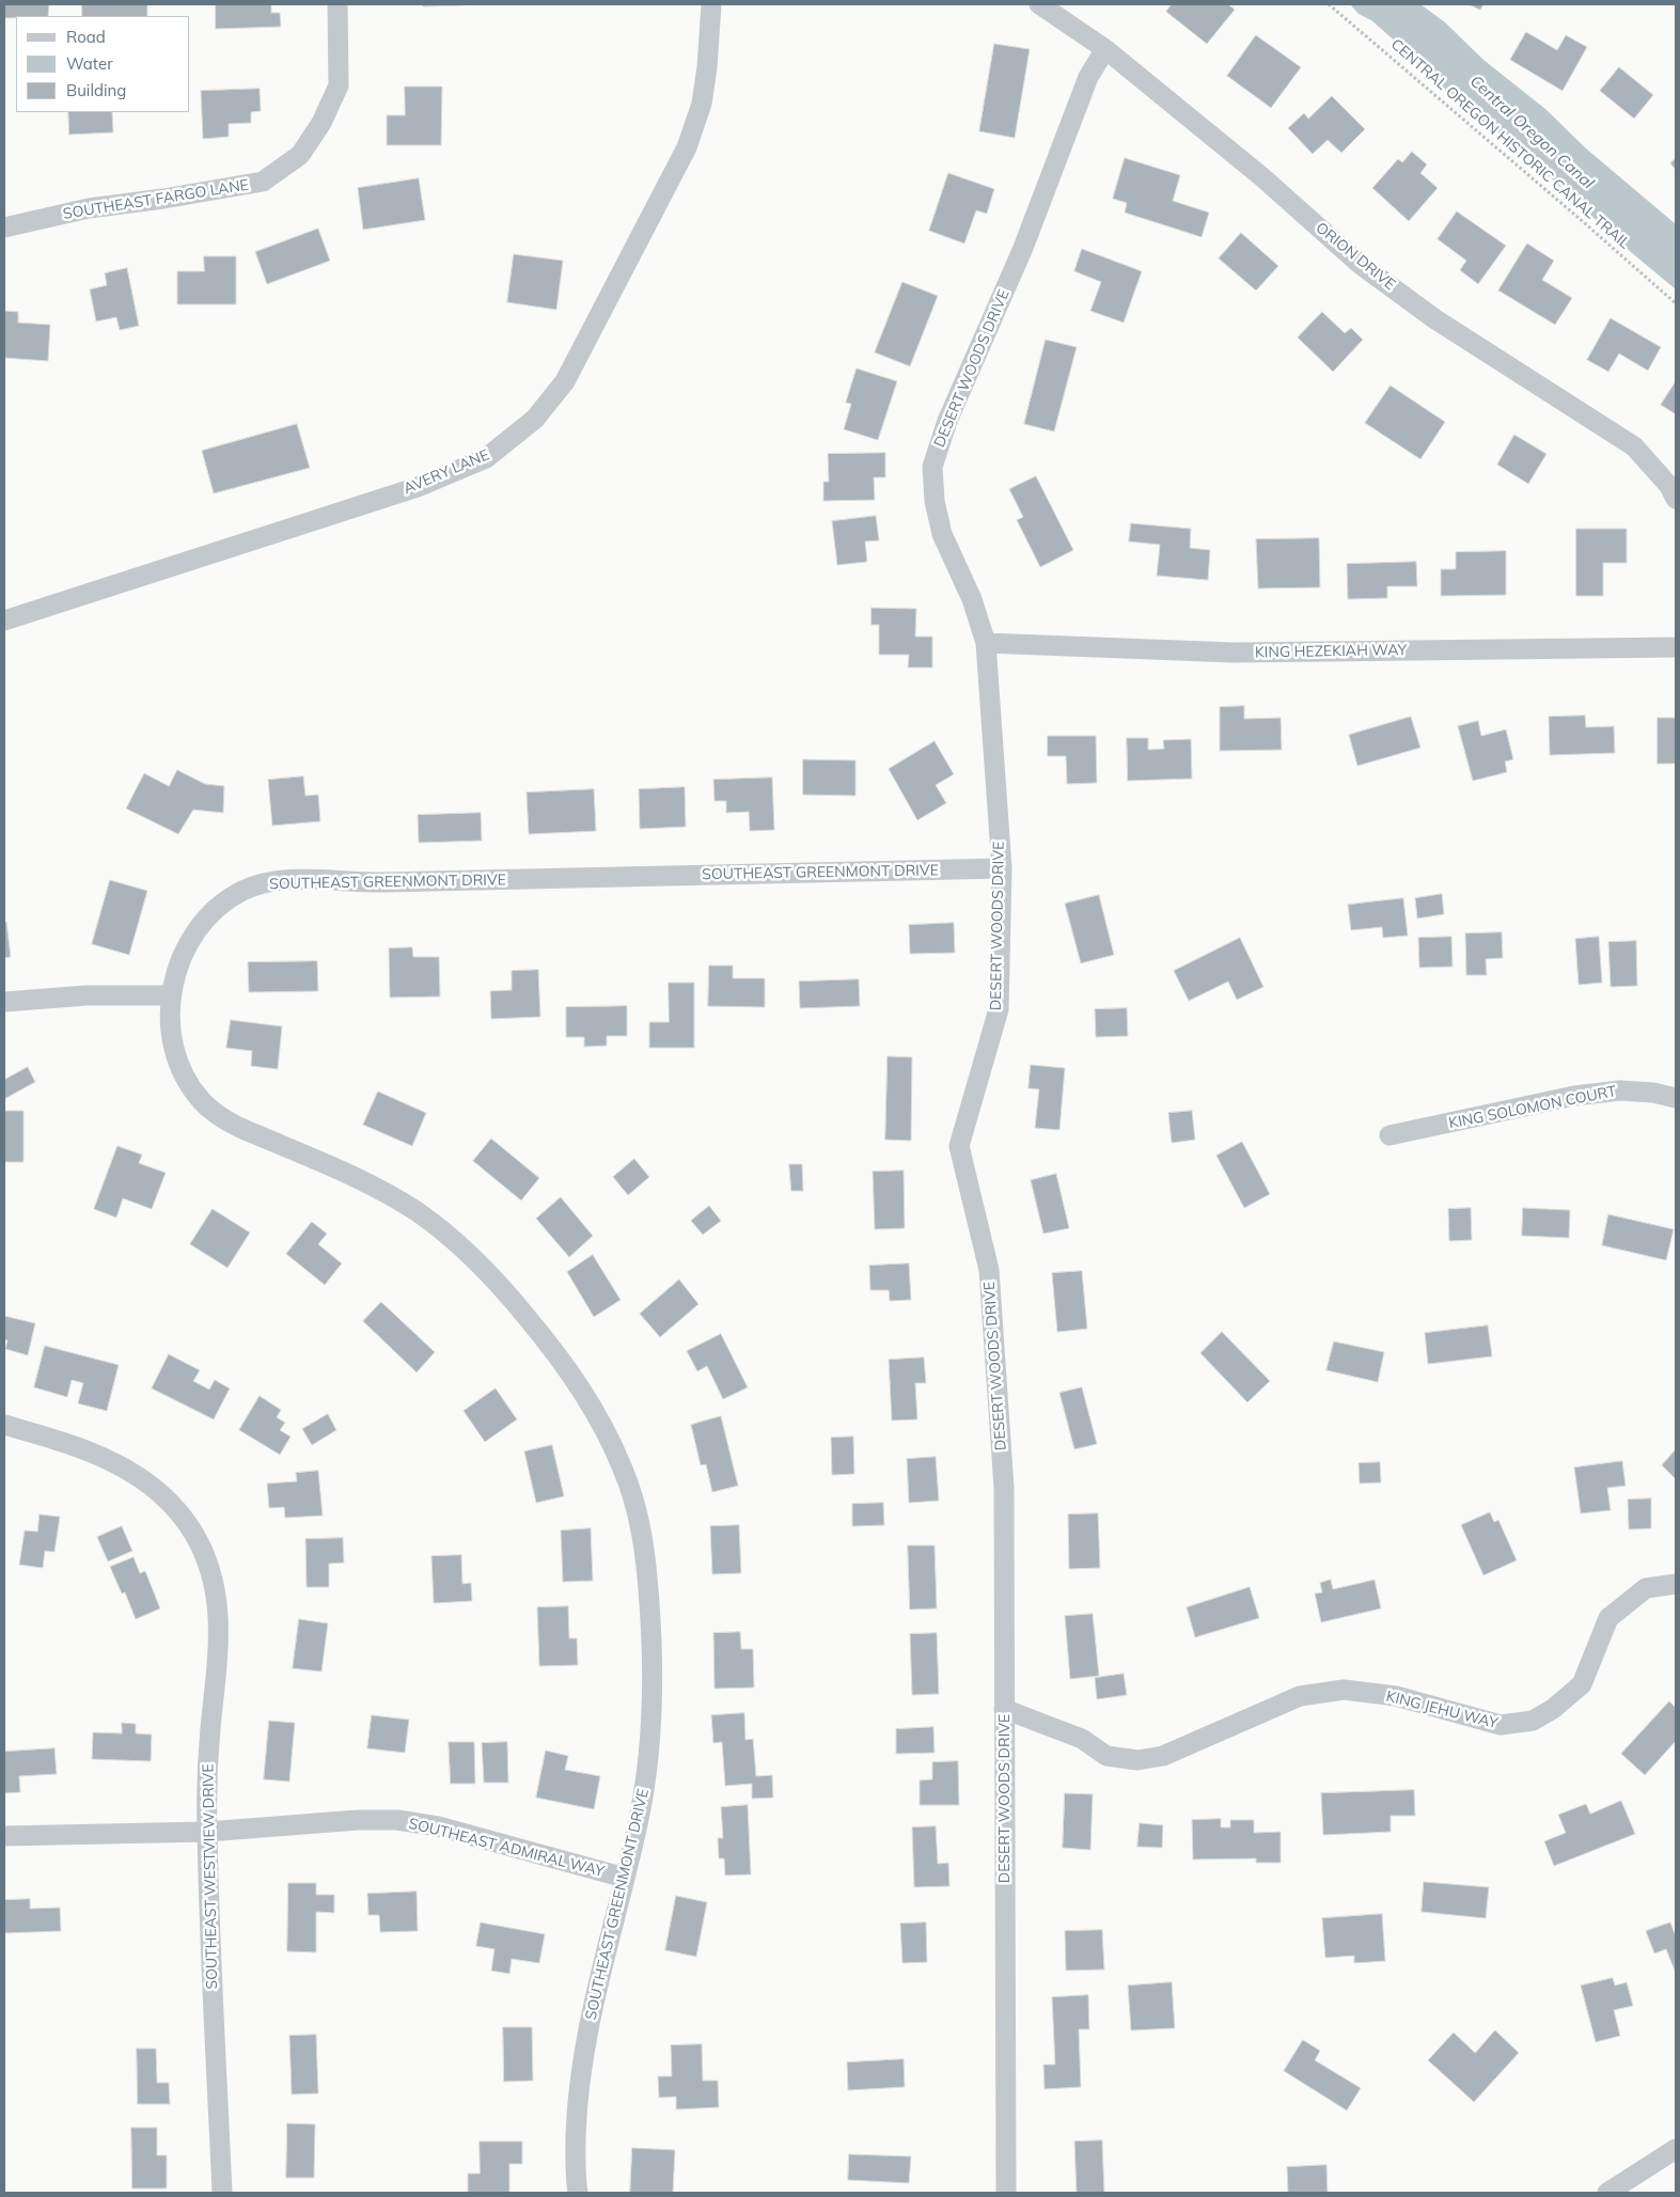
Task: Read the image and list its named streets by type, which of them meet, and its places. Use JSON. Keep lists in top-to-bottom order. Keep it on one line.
{"streets":{"street":["SOUTHEAST FARGO LANE","ORION DRIVE","DESERT WOODS DRIVE","AVERY LANE","KING HEZEKIAH WAY","SOUTHEAST GREENMONT DRIVE","KING SOLOMON COURT","KING JEHU WAY","SOUTHEAST ADMIRAL WAY","SOUTHEAST WESTVIEW DRIVE"],"path":["CENTRAL OREGON HISTORIC CANAL TRAIL"]},"crossings":[["ORION DRIVE","DESERT WOODS DRIVE"],["DESERT WOODS DRIVE","KING HEZEKIAH WAY"],["DESERT WOODS DRIVE","SOUTHEAST GREENMONT DRIVE"],["DESERT WOODS DRIVE","KING JEHU WAY"],["SOUTHEAST GREENMONT DRIVE","SOUTHEAST ADMIRAL WAY"],["SOUTHEAST ADMIRAL WAY","SOUTHEAST WESTVIEW DRIVE"]],"water":["Central Oregon Canal"],"legend":["Road","Water","Building"]}
